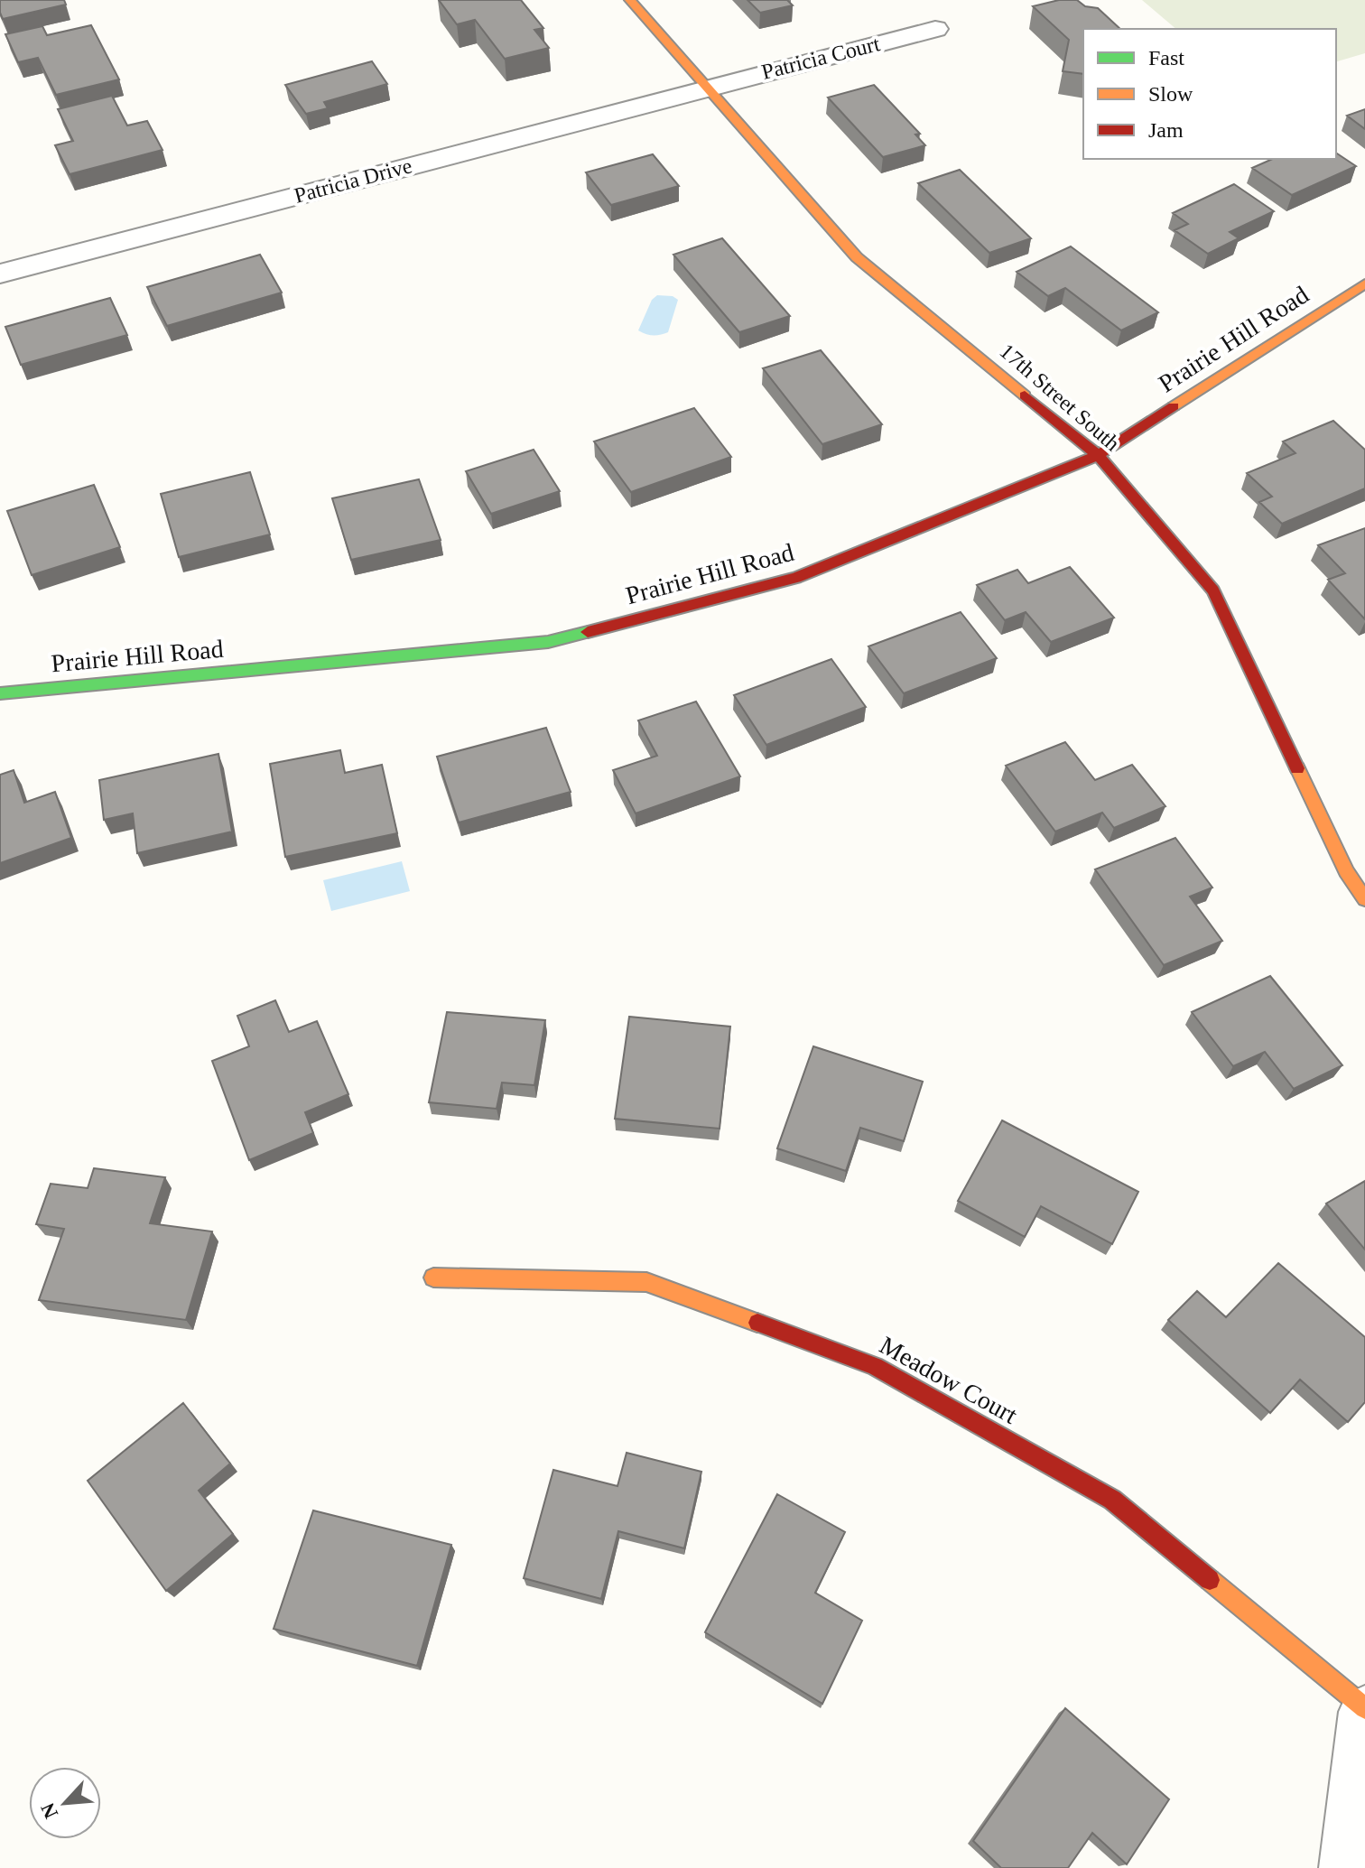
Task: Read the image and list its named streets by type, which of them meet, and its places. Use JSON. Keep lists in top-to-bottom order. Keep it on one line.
{"streets":{"street":["Patricia Court","Patricia Drive","Prairie Hill Road","17th Street South","Meadow Court"]},"crossings":[["Patricia Court","Patricia Drive"],["Patricia Court","17th Street South"],["Patricia Drive","17th Street South"],["Prairie Hill Road","17th Street South"]],"legend":["Fast","Slow","Jam"],"north":"bottom left"}
